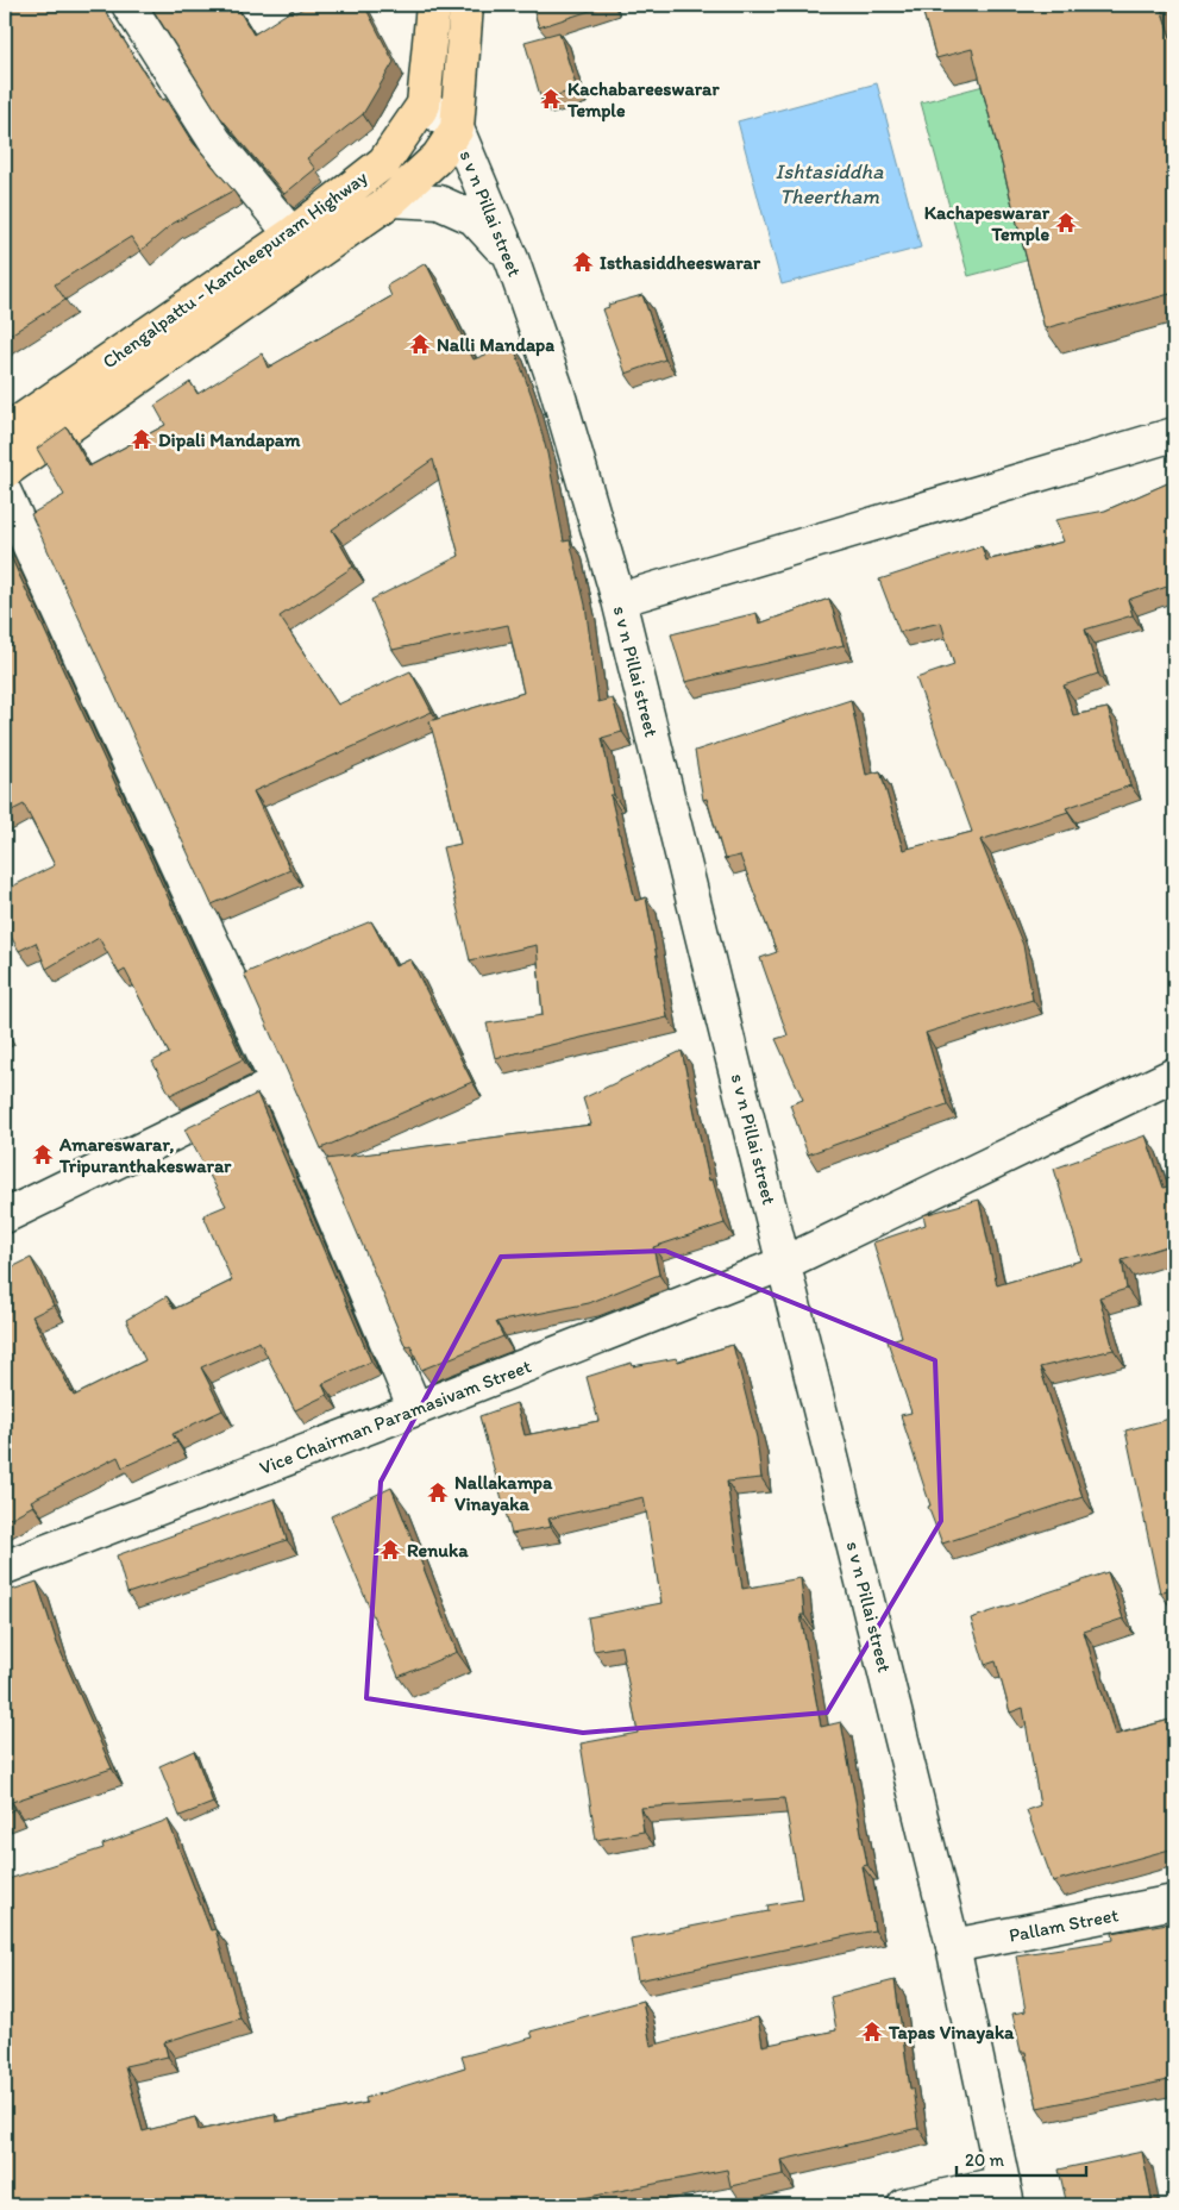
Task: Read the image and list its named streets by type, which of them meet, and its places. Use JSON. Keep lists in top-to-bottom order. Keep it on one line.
{"streets":{"highway":["Chengalpattu - Kancheepuram Highway"],"street":["s v n Pillai street","Vice Chairman Paramasivam Street","Pallam Street"]},"crossings":[["s v n Pillai street","Chengalpattu - Kancheepuram Highway"],["s v n Pillai street","Vice Chairman Paramasivam Street"],["s v n Pillai street","Pallam Street"]],"water":["Ishtasiddha Theertham"],"places":{"temple":["Kachabareeswarar Temple","Kachapeswarar Temple","Isthasiddheeswarar","Nalli Mandapa","Dipali Mandapam","Amareswarar, Tripuranthakeswarar","Nallakampa Vinayaka","Renuka","Tapas Vinayaka"]},"scale_bar":"20 m"}
